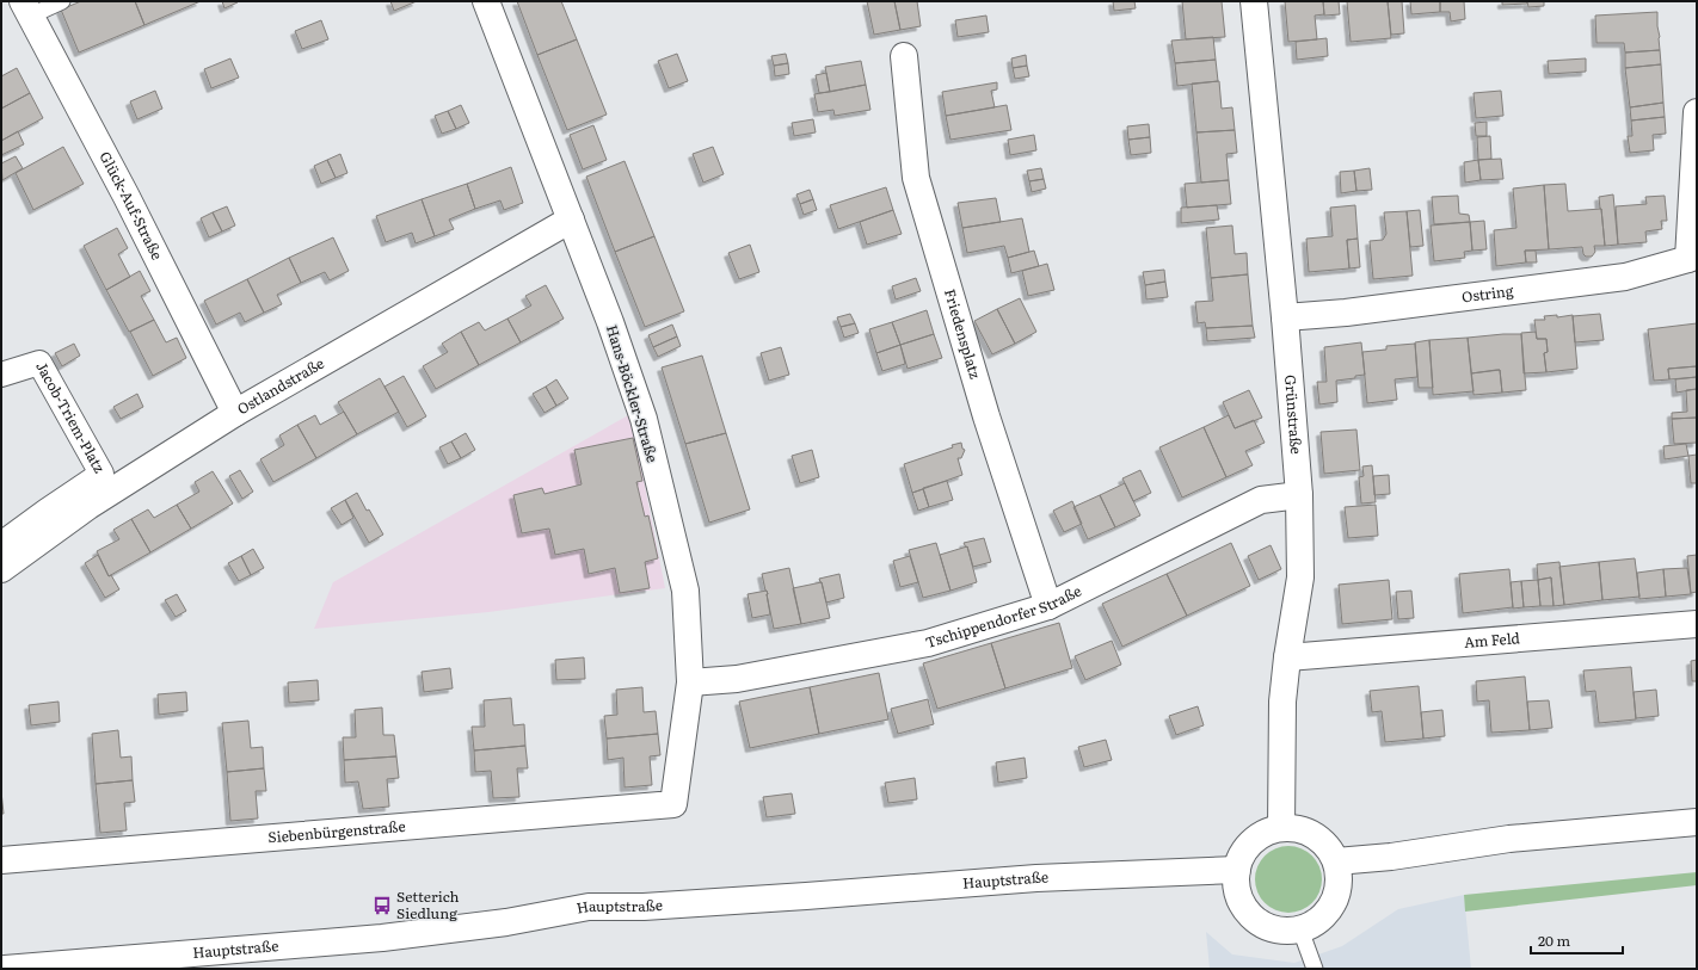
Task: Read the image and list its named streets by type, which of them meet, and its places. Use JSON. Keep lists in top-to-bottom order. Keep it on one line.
{"streets":{"street":["Glück-Auf-Straße","Ostring","Friedensplatz","Ostlandstraße","Hans-Böckler-Straße","Grünstraße","Jacob-Triem-Platz","Tschippendorfer Straße","Am Feld","Siebenbürgenstraße","Hauptstraße"]},"crossings":[["Glück-Auf-Straße","Ostlandstraße"],["Ostring","Grünstraße"],["Friedensplatz","Tschippendorfer Straße"],["Ostlandstraße","Hans-Böckler-Straße"],["Hans-Böckler-Straße","Tschippendorfer Straße"],["Hans-Böckler-Straße","Siebenbürgenstraße"],["Grünstraße","Tschippendorfer Straße"],["Grünstraße","Am Feld"],["Grünstraße","Hauptstraße"]],"places":{"bus stop":["Setterich Siedlung"]},"scale_bar":"20 m"}
